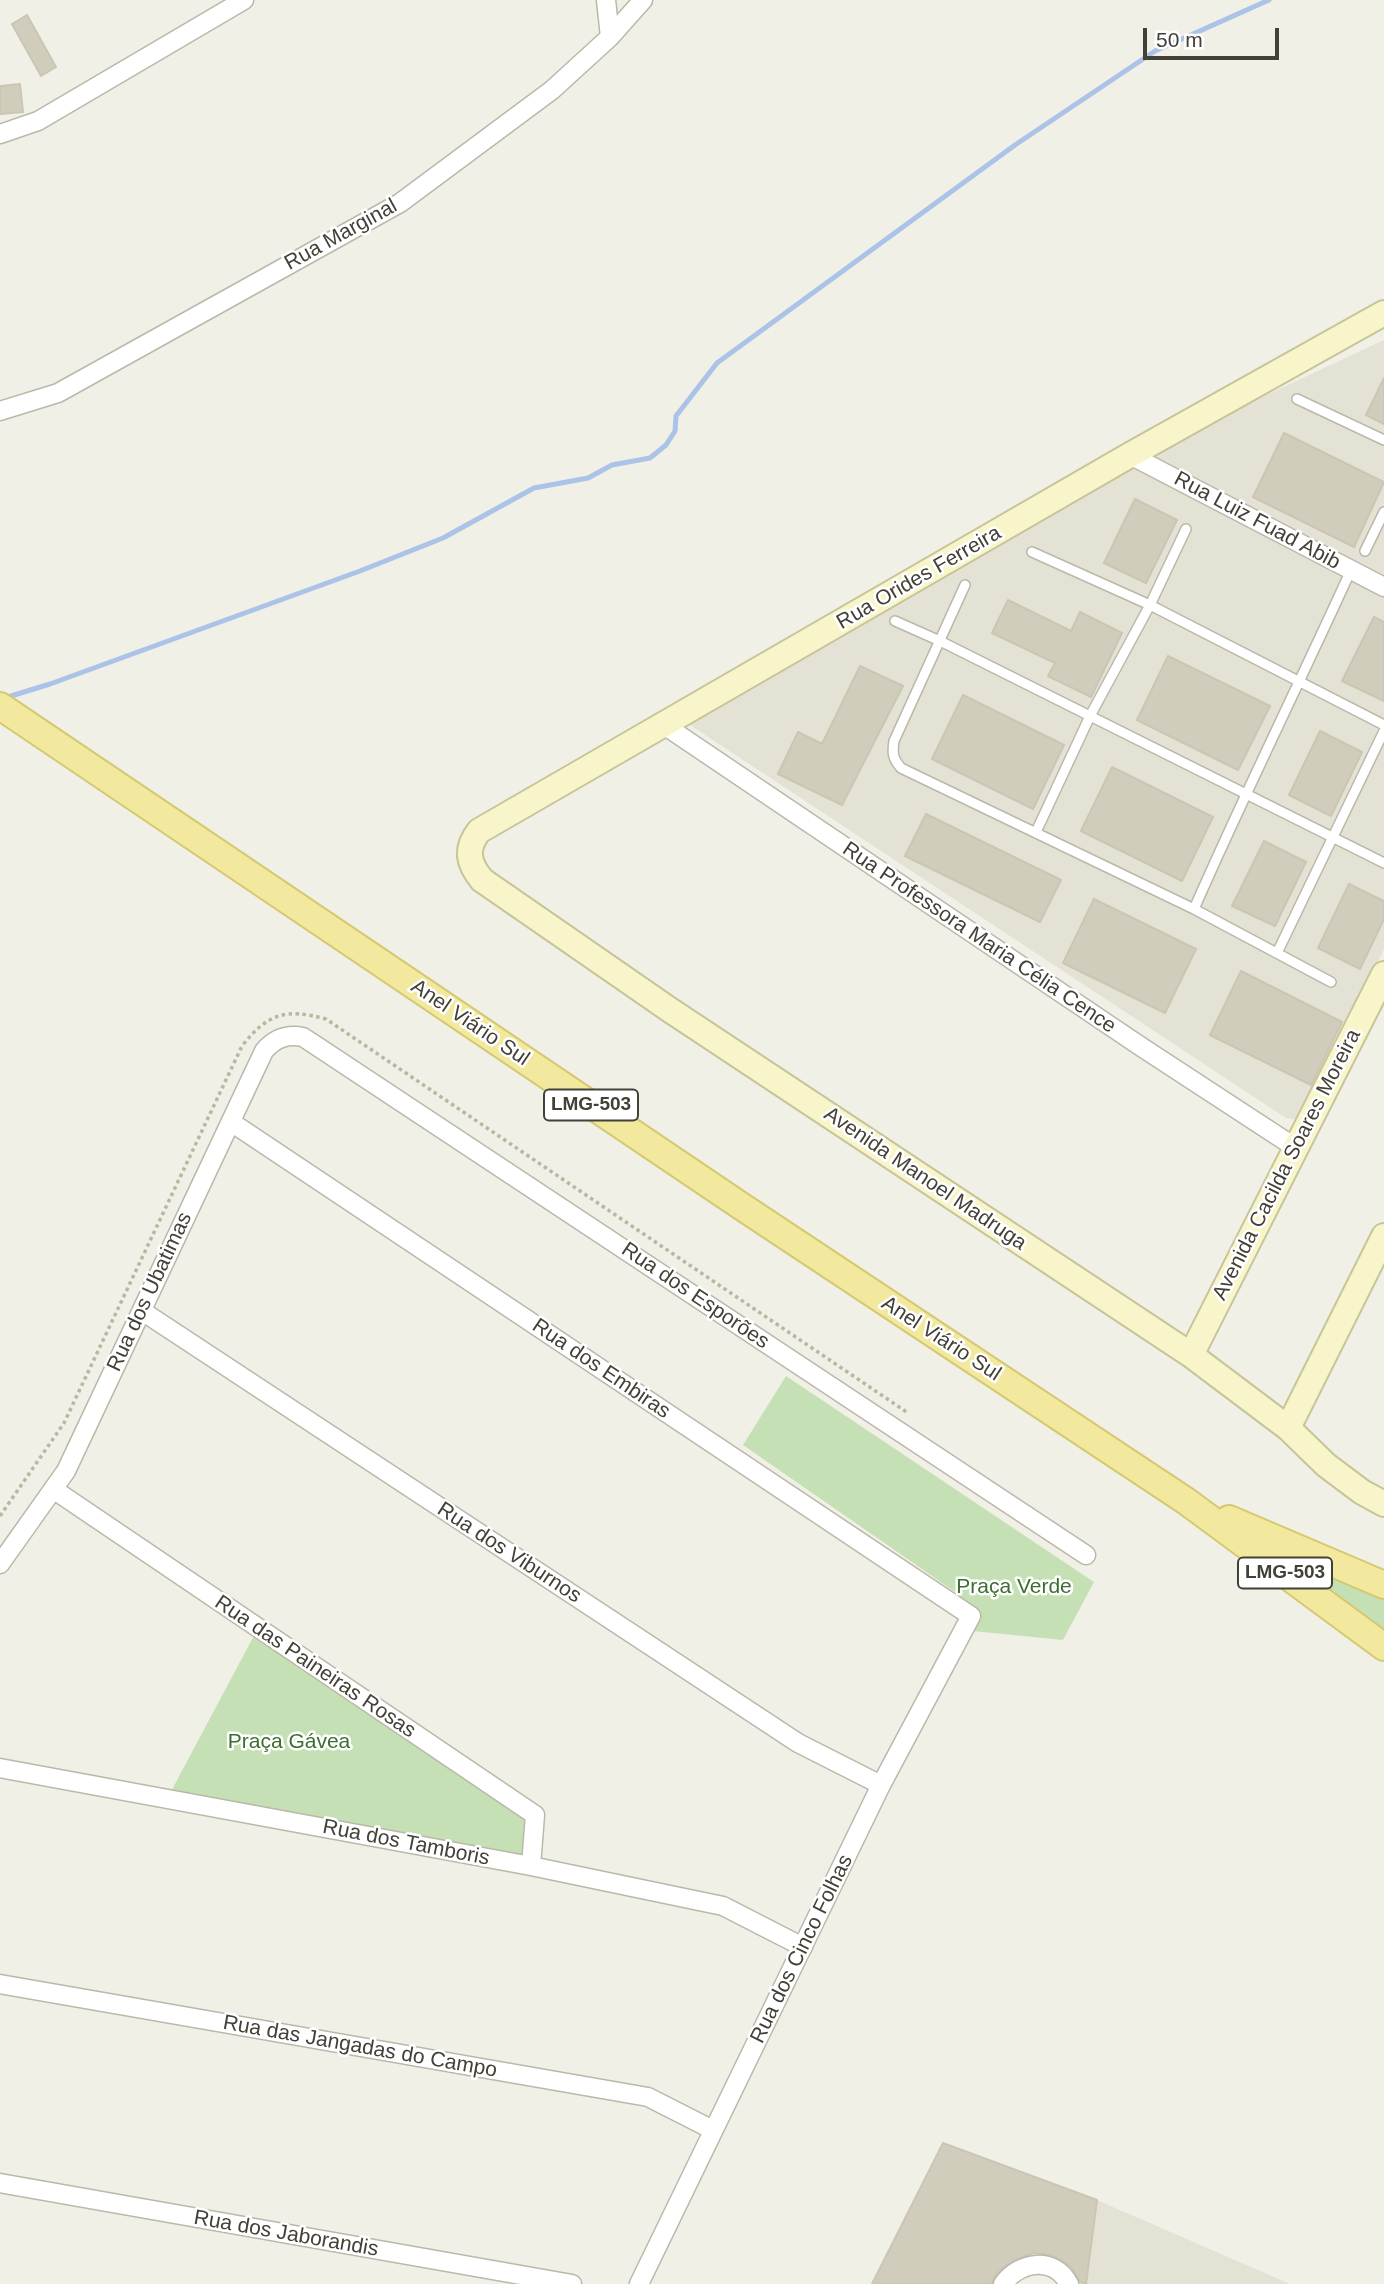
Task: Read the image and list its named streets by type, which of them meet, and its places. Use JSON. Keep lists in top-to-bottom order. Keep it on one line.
{"streets":{"main road":["Anel Viário Sul","LMG-503"],"street":["Rua Marginal","Rua Luiz Fuad Abib","Rua Orides Ferreira","Rua Professora Maria Célia Cence","Avenida Cacilda Soares Moreira","Avenida Manoel Madruga","Rua dos Ubatimas","Rua dos Esporões","Rua dos Embiras","Rua dos Viburnos","Rua das Paineiras Rosas","Rua dos Tamboris","Rua dos Cinco Folhas","Rua das Jangadas do Campo","Rua dos Jaborandis"]},"crossings":[["Rua Luiz Fuad Abib","Rua Orides Ferreira"],["Rua Orides Ferreira","Rua Professora Maria Célia Cence"],["Rua Orides Ferreira","Avenida Manoel Madruga"],["Rua Professora Maria Célia Cence","Avenida Cacilda Soares Moreira"],["Avenida Cacilda Soares Moreira","Avenida Manoel Madruga"],["Rua dos Ubatimas","Rua dos Esporões"],["Rua dos Ubatimas","Rua dos Embiras"],["Rua dos Ubatimas","Rua dos Viburnos"],["Rua dos Ubatimas","Rua das Paineiras Rosas"],["Rua dos Embiras","Rua dos Cinco Folhas"],["Rua dos Viburnos","Rua dos Cinco Folhas"],["Rua das Paineiras Rosas","Rua dos Tamboris"],["Rua dos Tamboris","Rua dos Cinco Folhas"],["Rua dos Cinco Folhas","Rua das Jangadas do Campo"]],"parks":["Praça Verde","Praça Gávea"],"scale_bar":"50 m"}
